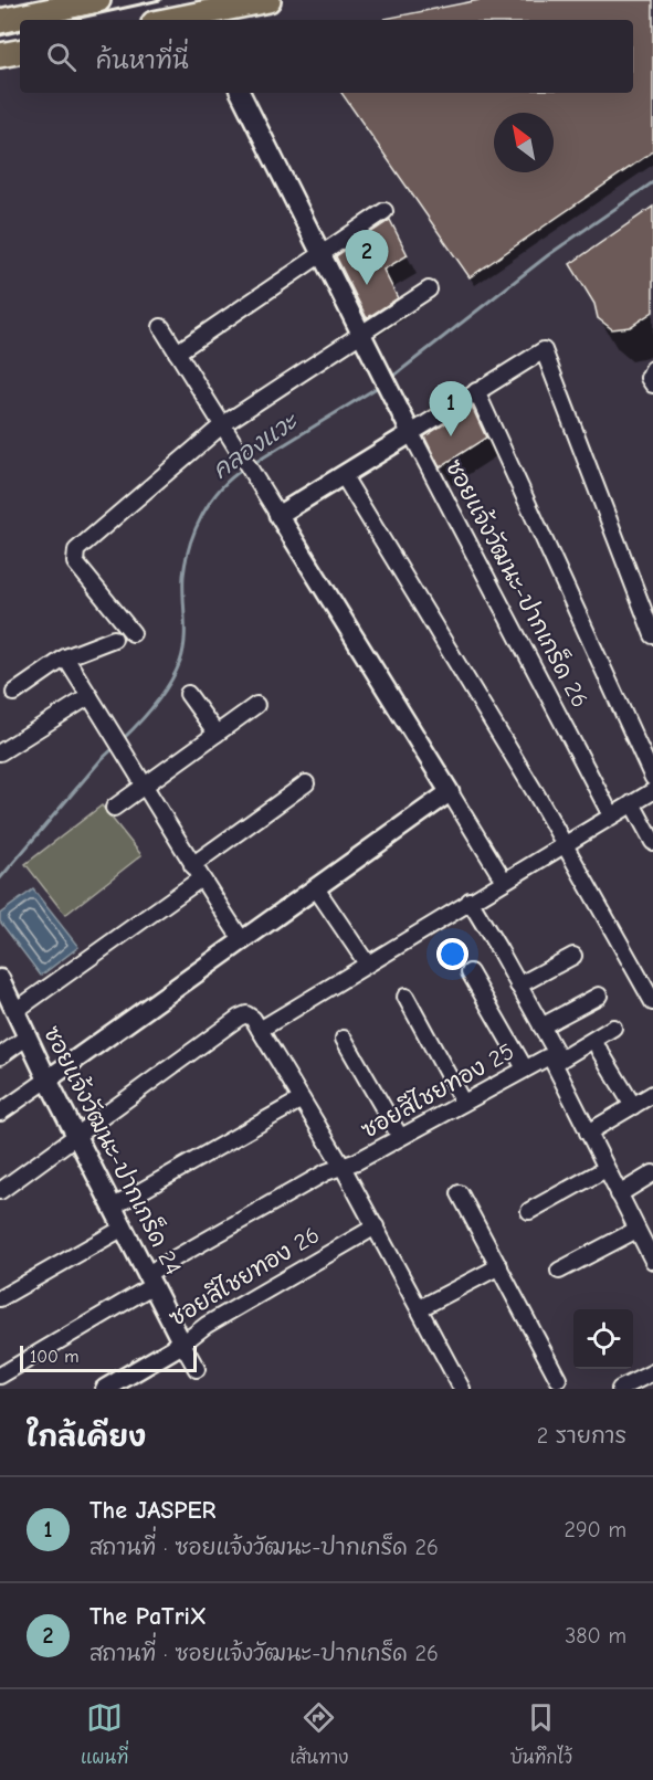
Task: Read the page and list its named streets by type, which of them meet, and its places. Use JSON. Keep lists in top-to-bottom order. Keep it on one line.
{"streets":{"street":["ซอยแจ้งวัฒนะ-ปากเกร็ด 26","ซอยสีไชยทอง 25","ซอยแจ้งวัฒนะ-ปากเกร็ด 24","ซอยสีไชยทอง 26"]},"crossings":[["ซอยสีไชยทอง 25","ซอยแจ้งวัฒนะ-ปากเกร็ด 24"],["ซอยแจ้งวัฒนะ-ปากเกร็ด 24","ซอยสีไชยทอง 26"]],"water":["คลองแวะ"],"scale_bar":"100 m","north":"top left","page":{"search":"ค้นหาที่นี่","pins":["2","1"],"scale":"100 m","heading":["ใกล้เคียง","2 รายการ"],"list":[{"mark":"1","name":"The JASPER","note":"สถานที่ · ซอยแจ้งวัฒนะ-ปากเกร็ด 26","value":"290 m"},{"mark":"2","name":"The PaTriX","note":"สถานที่ · ซอยแจ้งวัฒนะ-ปากเกร็ด 26","value":"380 m"}],"nav":["แผนที่","เส้นทาง","บันทึกไว้"]}}
